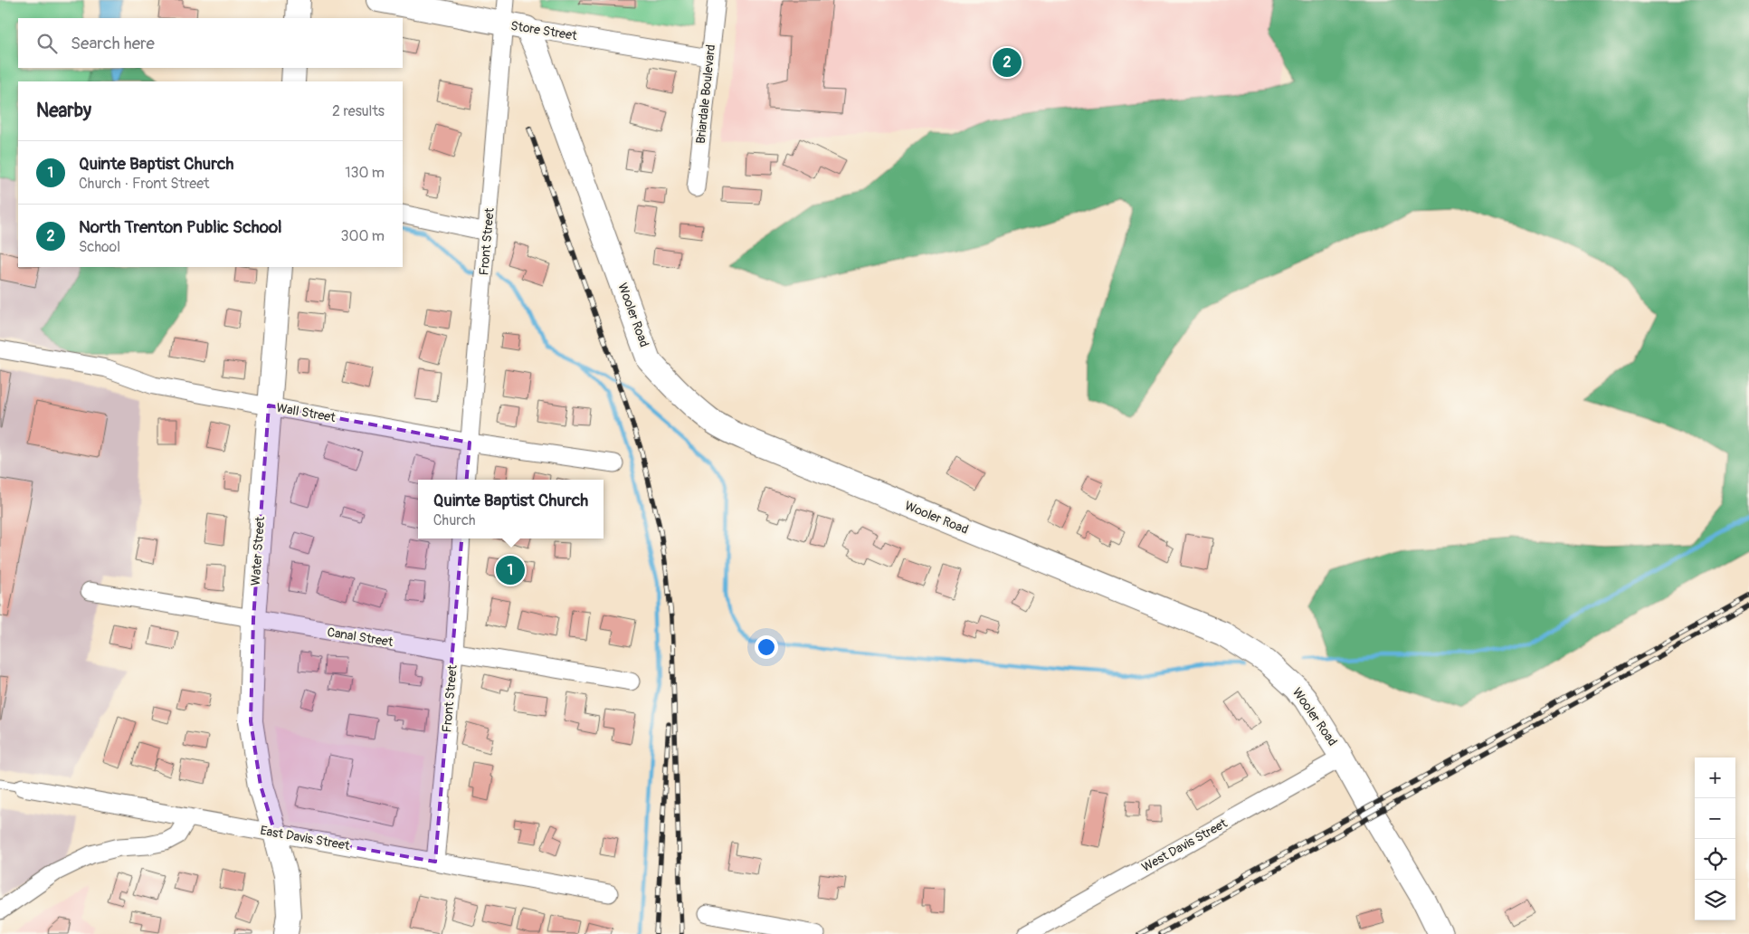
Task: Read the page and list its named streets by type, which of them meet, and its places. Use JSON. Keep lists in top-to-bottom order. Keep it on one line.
{"streets":{"street":["Store Street","Briardale Boulevard","Front Street","Wooler Road","Wall Street","Water Street","Canal Street","East Davis Street","West Davis Street"]},"crossings":[["Store Street","Briardale Boulevard"],["Store Street","Front Street"],["Store Street","Wooler Road"],["Front Street","Wooler Road"],["Front Street","Wall Street"],["Front Street","Canal Street"],["Front Street","East Davis Street"],["Wooler Road","West Davis Street"],["Wall Street","Water Street"],["Water Street","Canal Street"],["Water Street","East Davis Street"]],"page":{"search":"Search here","pins":["2","1"],"heading":["Nearby","2 results"],"list":[{"mark":"1","name":"Quinte Baptist Church","note":"Church · Front Street","value":"130 m"},{"mark":"2","name":"North Trenton Public School","note":"School","value":"300 m"}],"popup":["Quinte Baptist Church","Church"],"map_buttons":["+","−"]}}
